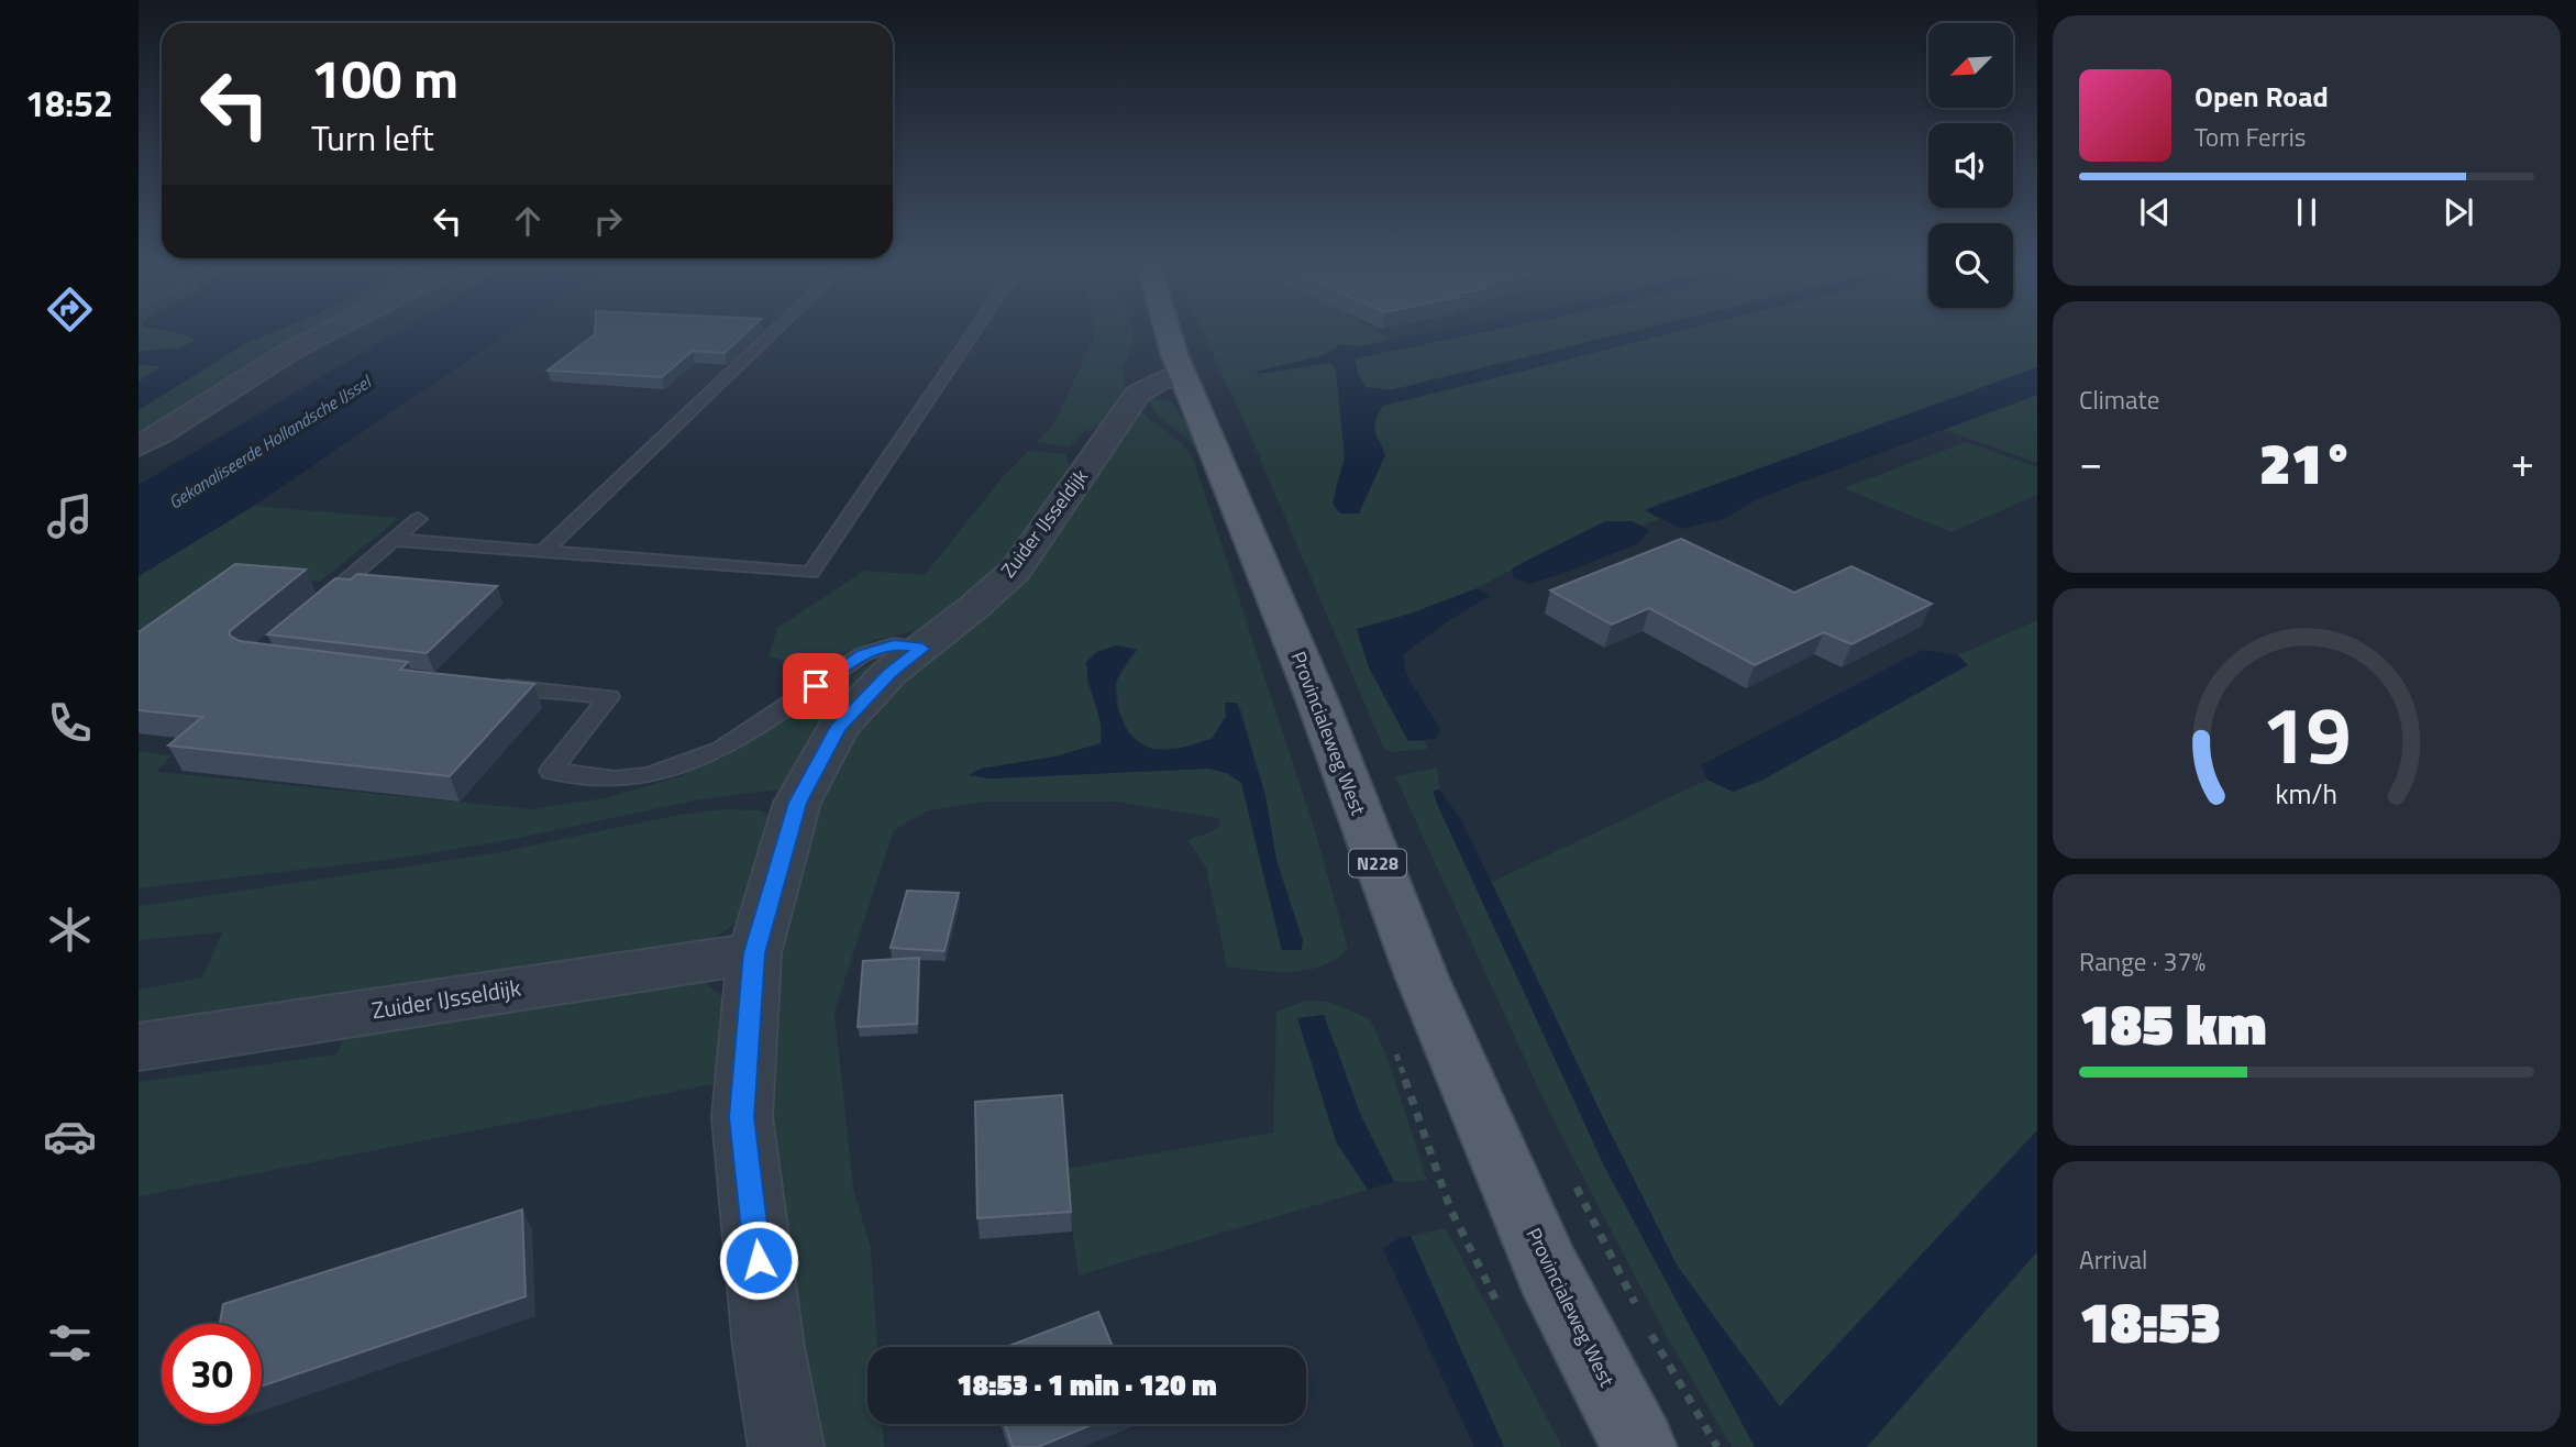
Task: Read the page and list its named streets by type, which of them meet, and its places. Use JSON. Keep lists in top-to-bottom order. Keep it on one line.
{"streets":{"main road":["Provincialeweg West","N228"],"street":["Zuider IJsseldijk"]},"crossings":[["Zuider IJsseldijk","Provincialeweg West"]],"water":["Gekanaliseerde Hollandsche IJssel"],"north":"bottom left","page":{"tabs":"18:52","turn":["100 m","Turn left"],"song":["Open Road","Tom Ferris"],"tile":["Climate",["Range · 37%","185 km"],["Arrival","18:53"]],"heat":["−","21°","+"],"limit":"30","trip":"18:53 · 1 min · 120 m","gauge":["19","km/h"]}}
